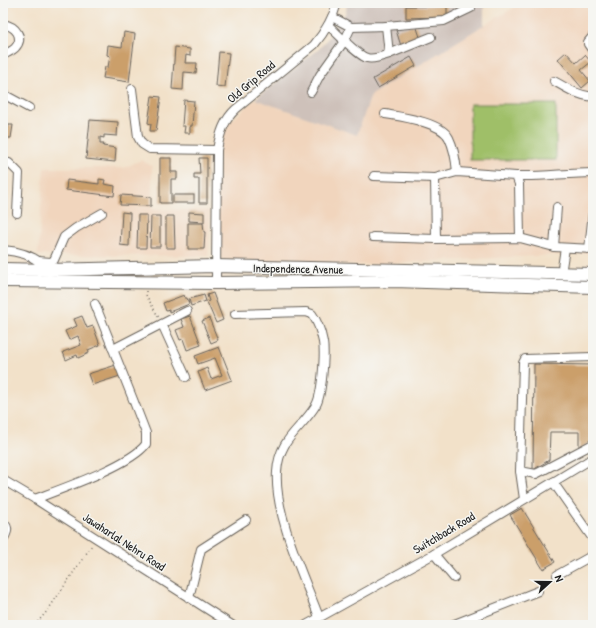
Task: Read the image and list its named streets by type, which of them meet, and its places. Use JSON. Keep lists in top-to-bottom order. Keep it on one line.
{"streets":{"highway":["Independence Avenue"],"street":["Old Grip Road","Switchback Road","Jawaharlal Nehru Road"]},"crossings":[["Old Grip Road","Independence Avenue"]],"north":"right"}
